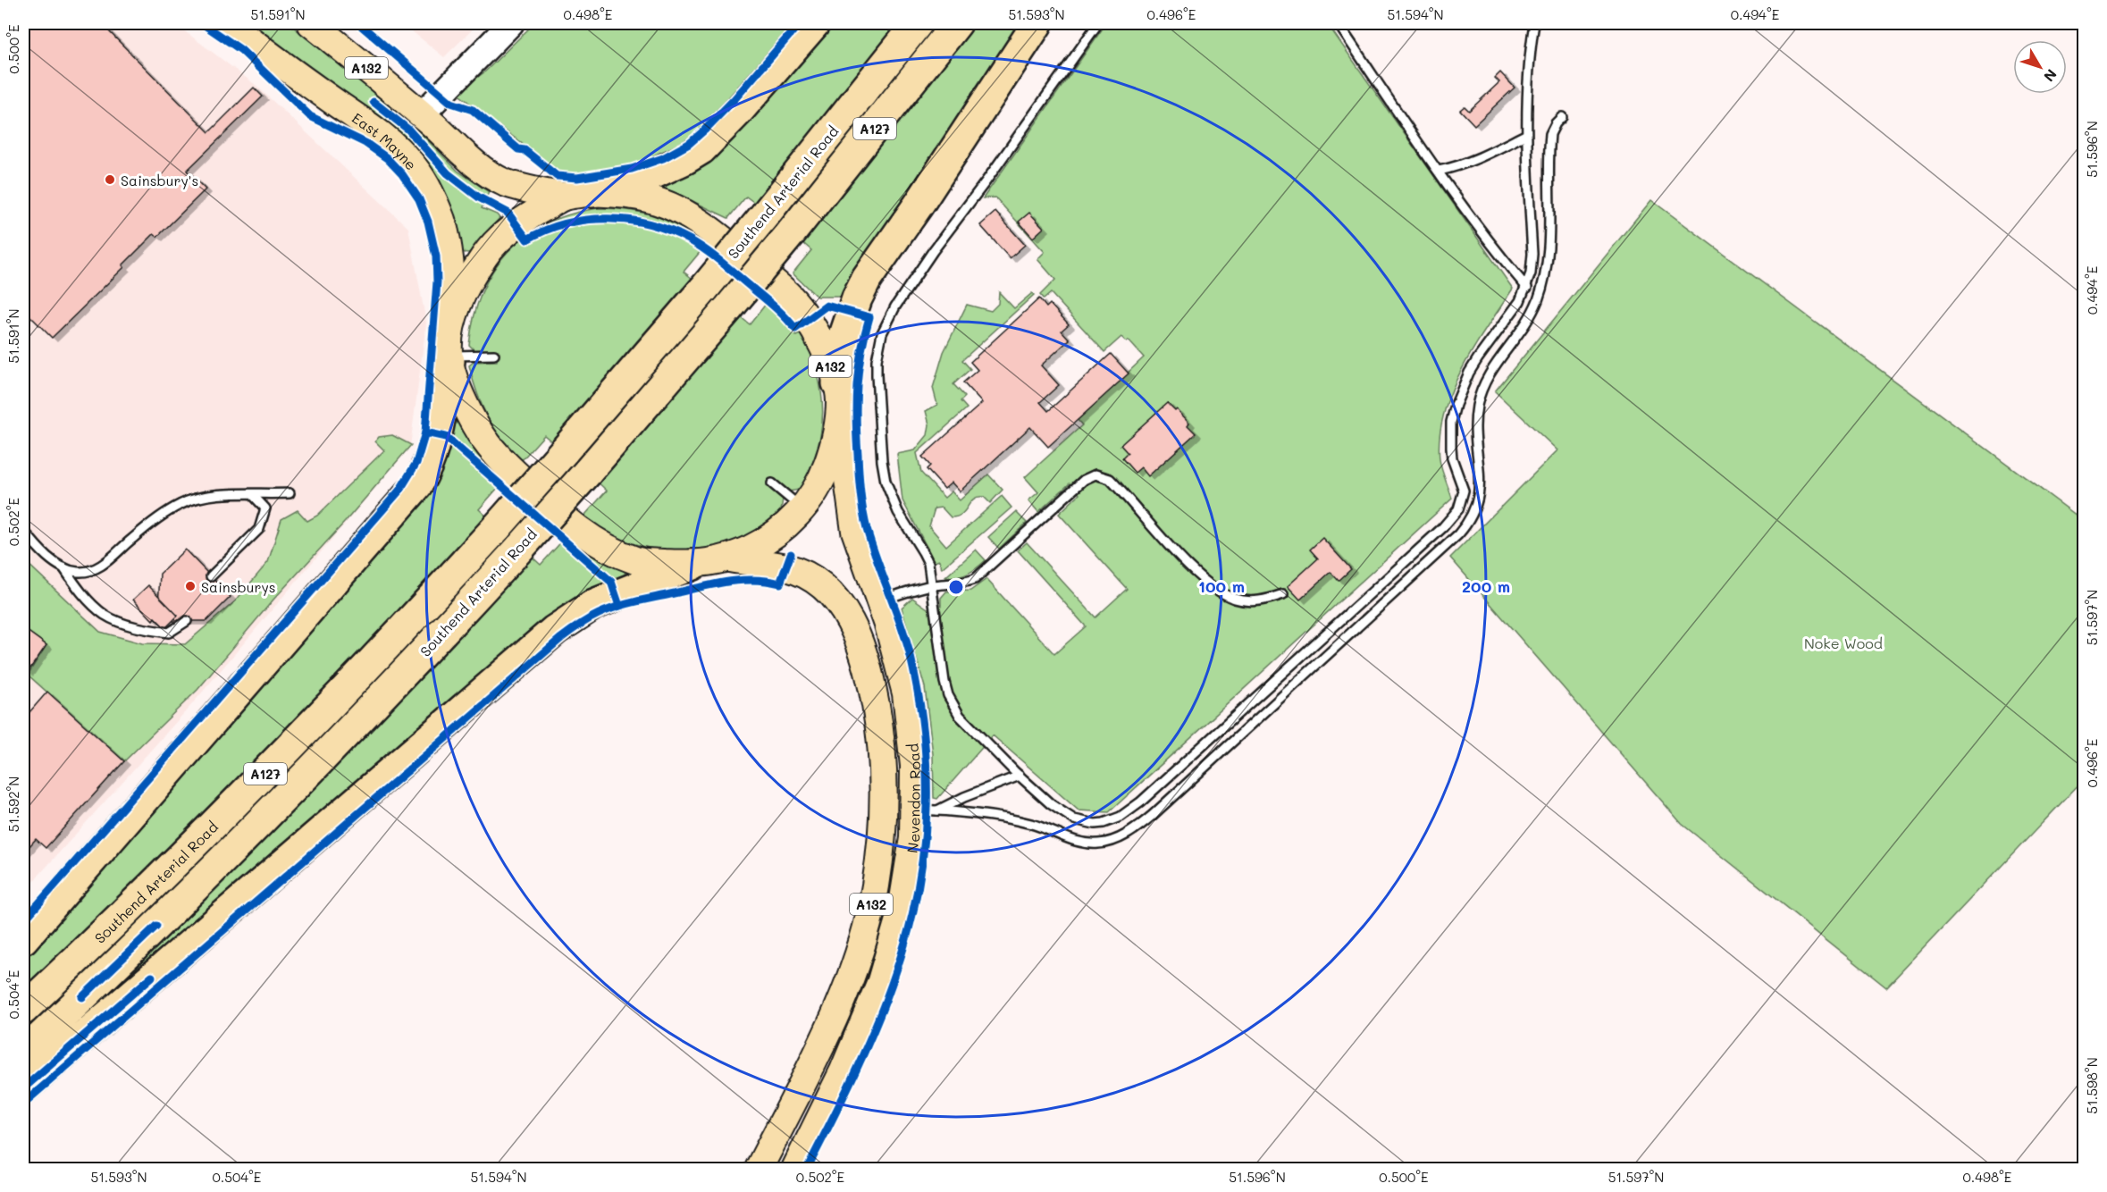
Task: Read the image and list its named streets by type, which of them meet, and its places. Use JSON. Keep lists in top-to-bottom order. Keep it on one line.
{"streets":{"highway":["A127","Southend Arterial Road"],"main road":["A132","East Mayne","Nevendon Road"]},"crossings":[["A132","East Mayne"],["A132","Nevendon Road"]],"parks":["Noke Wood"],"places":["Sainsbury's","Sainsburys"],"north":"bottom right","coordinates":["51.591°N","0.498°E","51.593°N","0.496°E","51.594°N","0.494°E","0.500°E","51.596°N","0.502°E","51.597°N","51.592°N","0.504°E","51.598°N"],"rings":["100 m","200 m"]}
